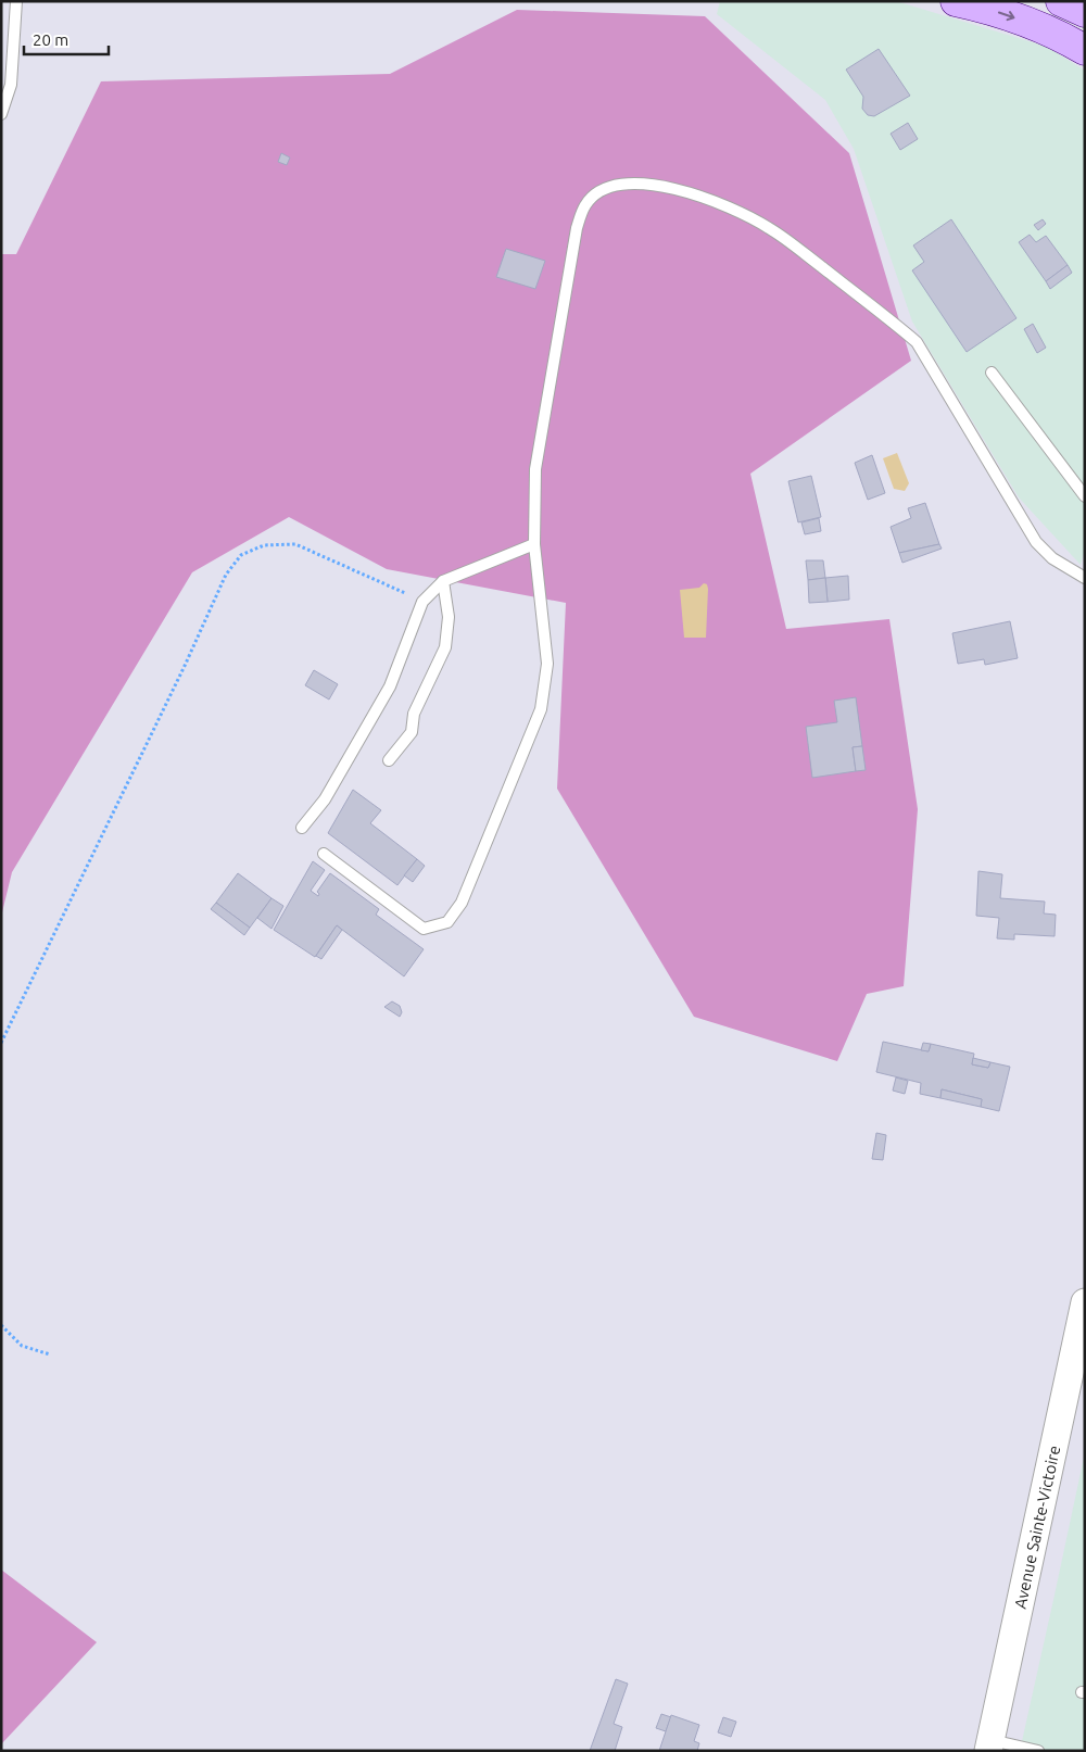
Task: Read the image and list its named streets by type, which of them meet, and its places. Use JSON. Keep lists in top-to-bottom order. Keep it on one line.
{"streets":{"street":["Avenue Sainte-Victoire"]},"scale_bar":"20 m"}
